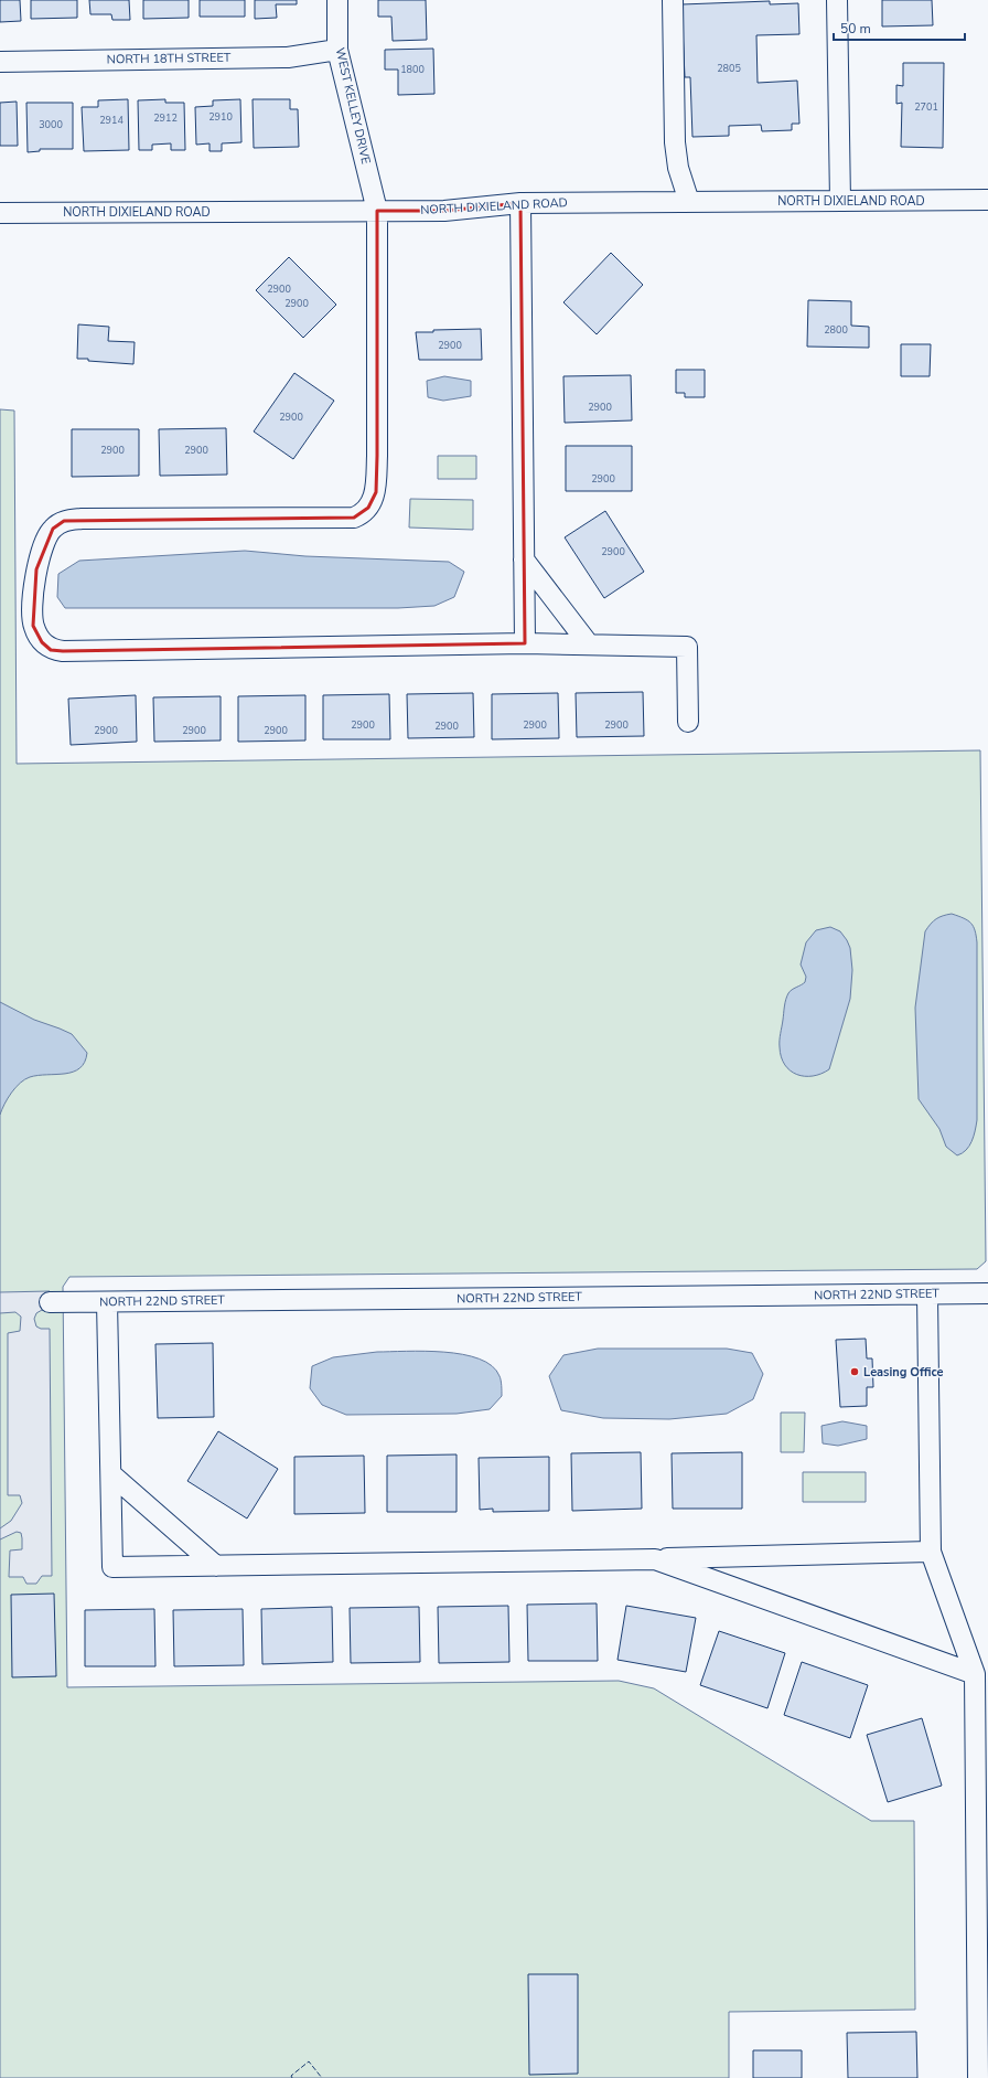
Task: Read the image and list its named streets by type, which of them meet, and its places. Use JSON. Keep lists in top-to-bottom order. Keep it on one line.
{"streets":{"street":["NORTH 18TH STREET","WEST KELLEY DRIVE","NORTH DIXIELAND ROAD","NORTH 22ND STREET"]},"crossings":[["NORTH 18TH STREET","WEST KELLEY DRIVE"],["WEST KELLEY DRIVE","NORTH DIXIELAND ROAD"]],"places":["Leasing Office"],"house_numbers":["2805","1800","2701","2910","2912","2914","3000","2900","2900","2800","2900","2900","2900","2900","2900","2900","2900","2900","2900","2900","2900","2900","2900","2900"],"scale_bar":"50 m"}
